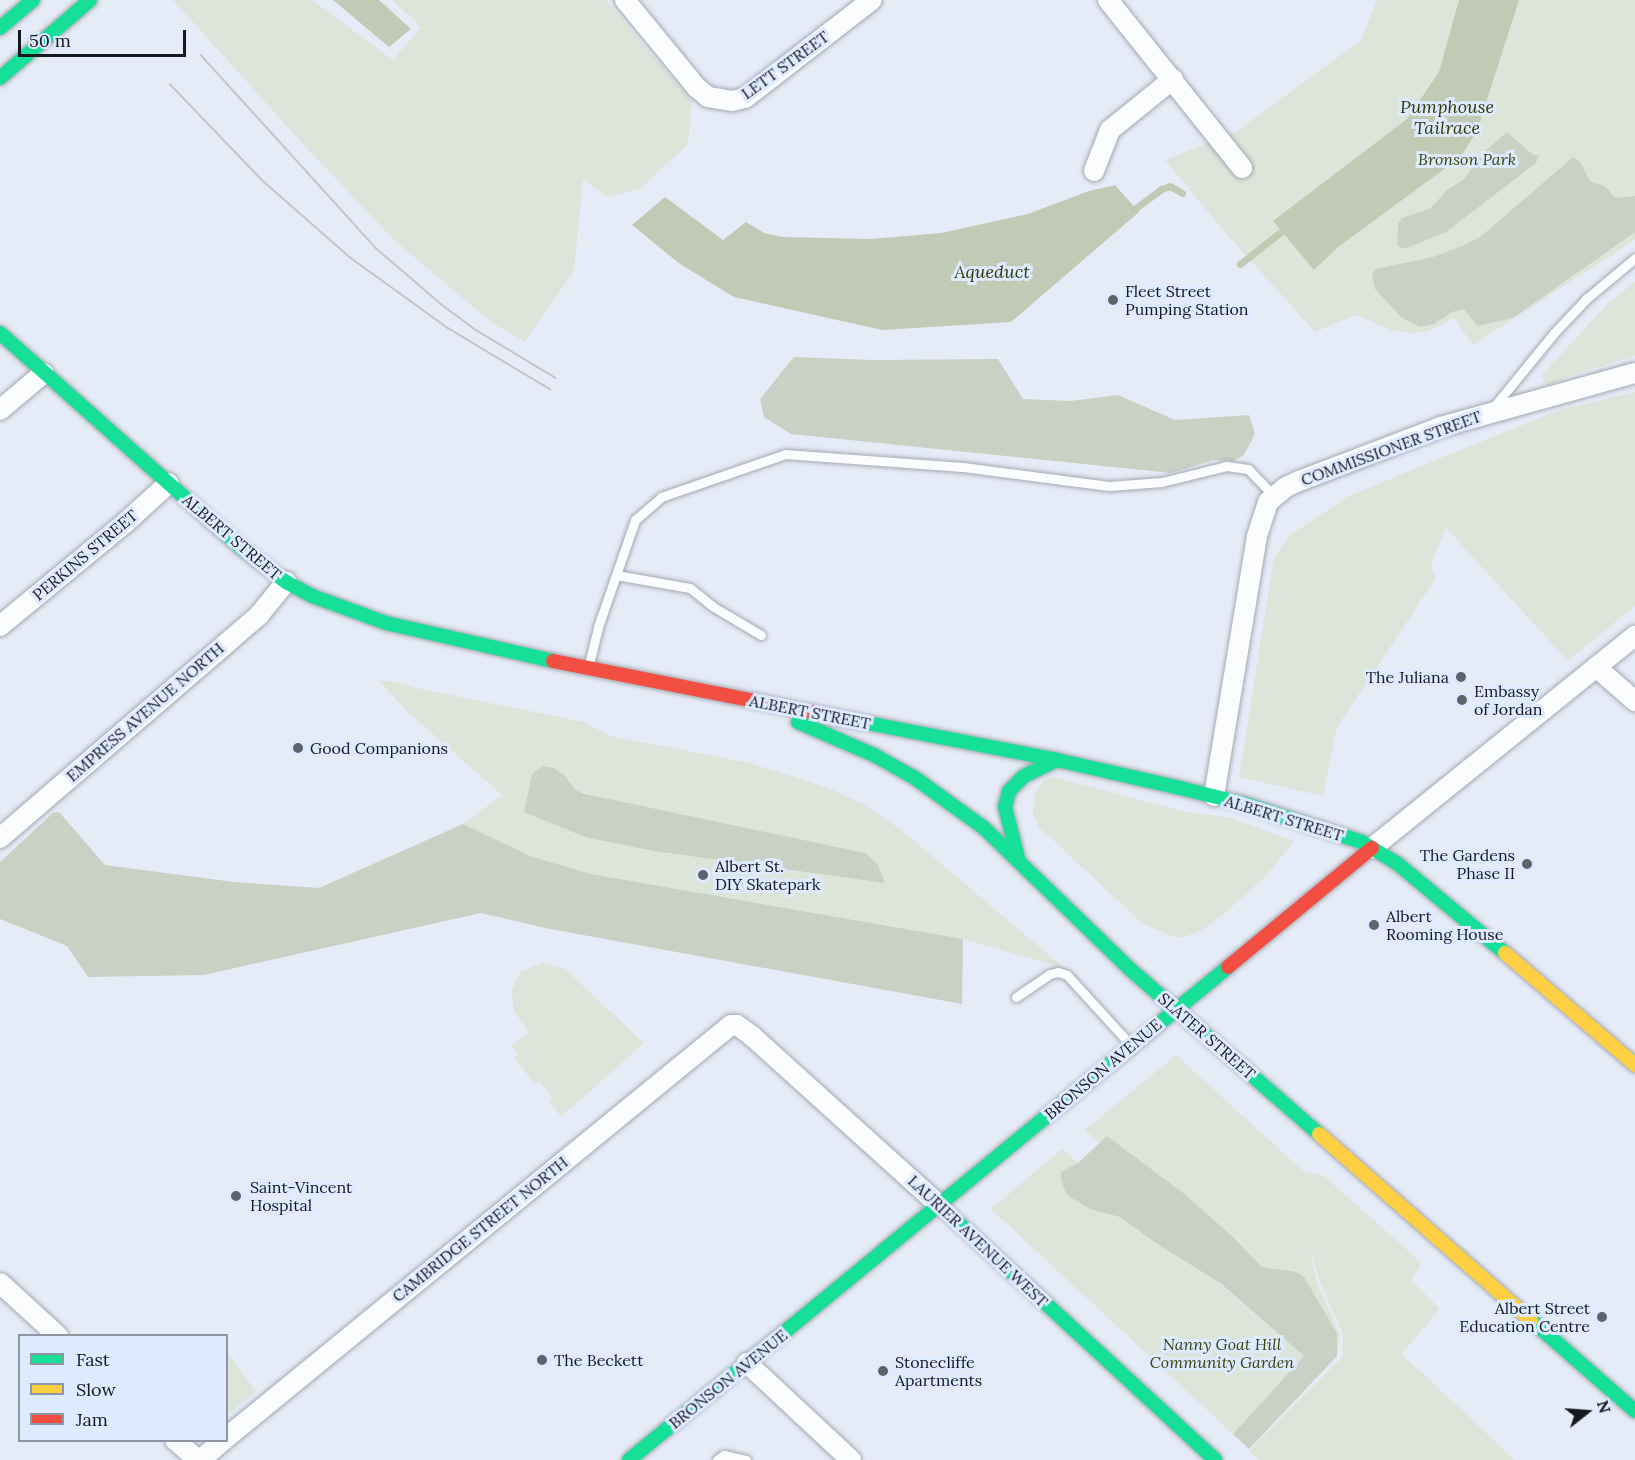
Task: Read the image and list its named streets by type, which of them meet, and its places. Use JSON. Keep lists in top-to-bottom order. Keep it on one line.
{"streets":{"main road":["ALBERT STREET","SLATER STREET","BRONSON AVENUE","LAURIER AVENUE WEST"],"street":["LETT STREET","COMMISSIONER STREET","PERKINS STREET","EMPRESS AVENUE NORTH","CAMBRIDGE STREET NORTH"]},"crossings":[["ALBERT STREET","PERKINS STREET"],["ALBERT STREET","EMPRESS AVENUE NORTH"],["ALBERT STREET","SLATER STREET"],["ALBERT STREET","BRONSON AVENUE"],["SLATER STREET","BRONSON AVENUE"],["BRONSON AVENUE","LAURIER AVENUE WEST"],["CAMBRIDGE STREET NORTH","LAURIER AVENUE WEST"]],"water":["Pumphouse Tailrace","Aqueduct"],"parks":["Bronson Park","Nanny Goat Hill Community Garden"],"places":["Fleet Street Pumping Station","The Juliana","Embassy of Jordan","Good Companions","The Gardens Phase II","Albert St. DIY Skatepark","Albert Rooming House","Saint-Vincent Hospital","Albert Street Education Centre","The Beckett","Stonecliffe Apartments"],"legend":["Fast","Slow","Jam"],"scale_bar":"50 m","north":"right"}
